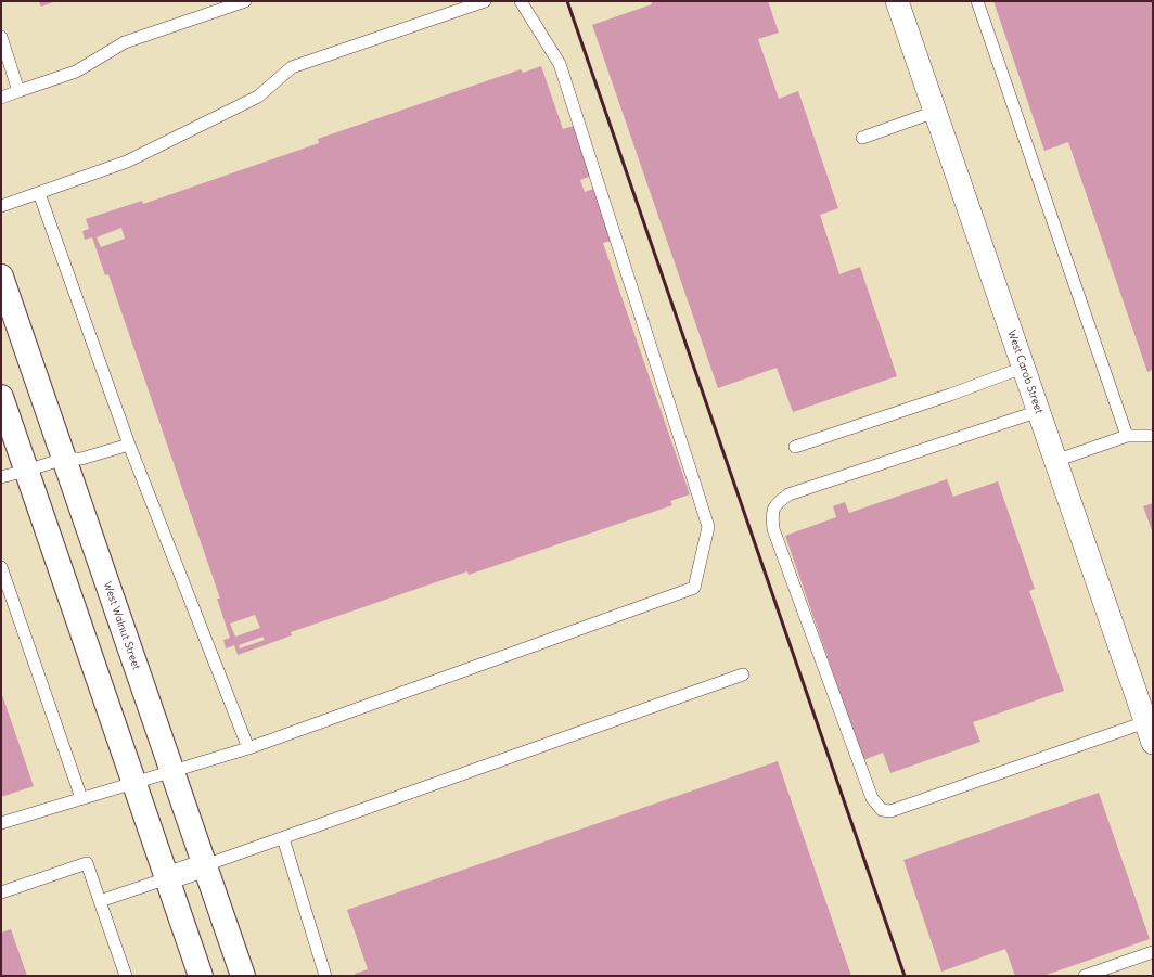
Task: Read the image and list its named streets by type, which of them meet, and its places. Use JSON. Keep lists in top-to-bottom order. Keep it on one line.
{"streets":{"street":["West Carob Street","West Walnut Street"]}}
